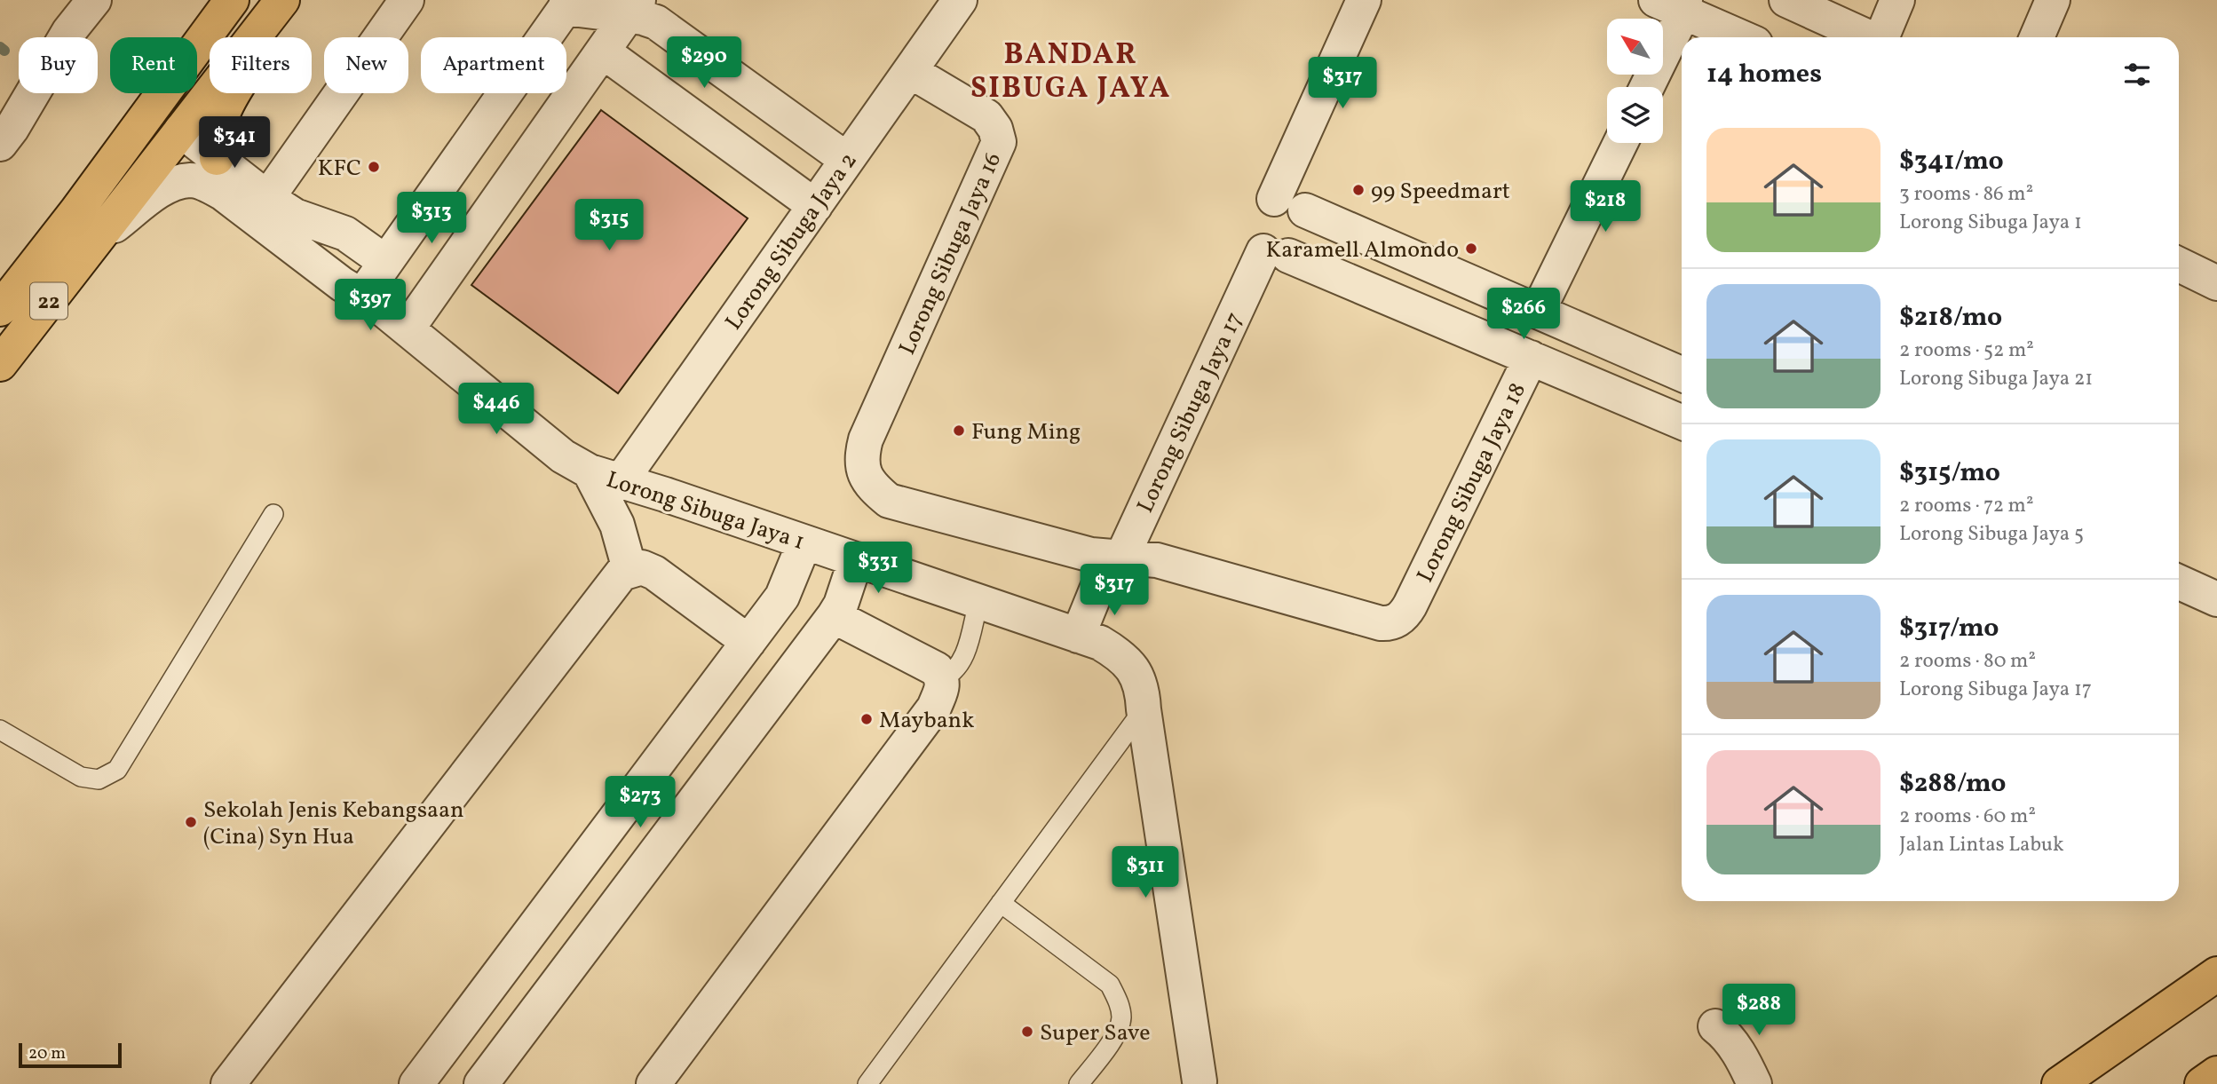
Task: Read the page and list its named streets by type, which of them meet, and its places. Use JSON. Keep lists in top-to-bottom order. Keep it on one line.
{"streets":{"main road":["22"],"street":["Lorong Sibuga Jaya 2","Lorong Sibuga Jaya 16","Lorong Sibuga Jaya 17","Lorong Sibuga Jaya 18","Lorong Sibuga Jaya 1"]},"crossings":[["Lorong Sibuga Jaya 2","Lorong Sibuga Jaya 16"],["Lorong Sibuga Jaya 2","Lorong Sibuga Jaya 1"],["Lorong Sibuga Jaya 16","Lorong Sibuga Jaya 17"],["Lorong Sibuga Jaya 16","Lorong Sibuga Jaya 18"],["22","Lorong Sibuga Jaya 1"],["Lorong Sibuga Jaya 17","Lorong Sibuga Jaya 18"],["Lorong Sibuga Jaya 17","Lorong Sibuga Jaya 1"]],"districts":["BANDAR SIBUGA JAYA"],"places":["KFC","99 Speedmart","Karamell Almondo","Fung Ming","Maybank","Sekolah Jenis Kebangsaan (Cina) Syn Hua","Super Save"],"scale_bar":"20 m","north":"top left","page":{"price":["$290","$317","$341","$218","$313","$315","$397","$266","$446","$331","$317","$273","$311","$288"],"chip":["Buy","Rent","Filters","New","Apartment"],"heading":"14 homes","list":[{"name":"$341/mo","note":"3 rooms · 86 m² · Lorong Sibuga Jaya 1"},{"name":"$218/mo","note":"2 rooms · 52 m² · Lorong Sibuga Jaya 21"},{"name":"$315/mo","note":"2 rooms · 72 m² · Lorong Sibuga Jaya 5"},{"name":"$317/mo","note":"2 rooms · 80 m² · Lorong Sibuga Jaya 17"},{"name":"$288/mo","note":"2 rooms · 60 m² · Jalan Lintas Labuk"}],"scale":"20 m"}}
